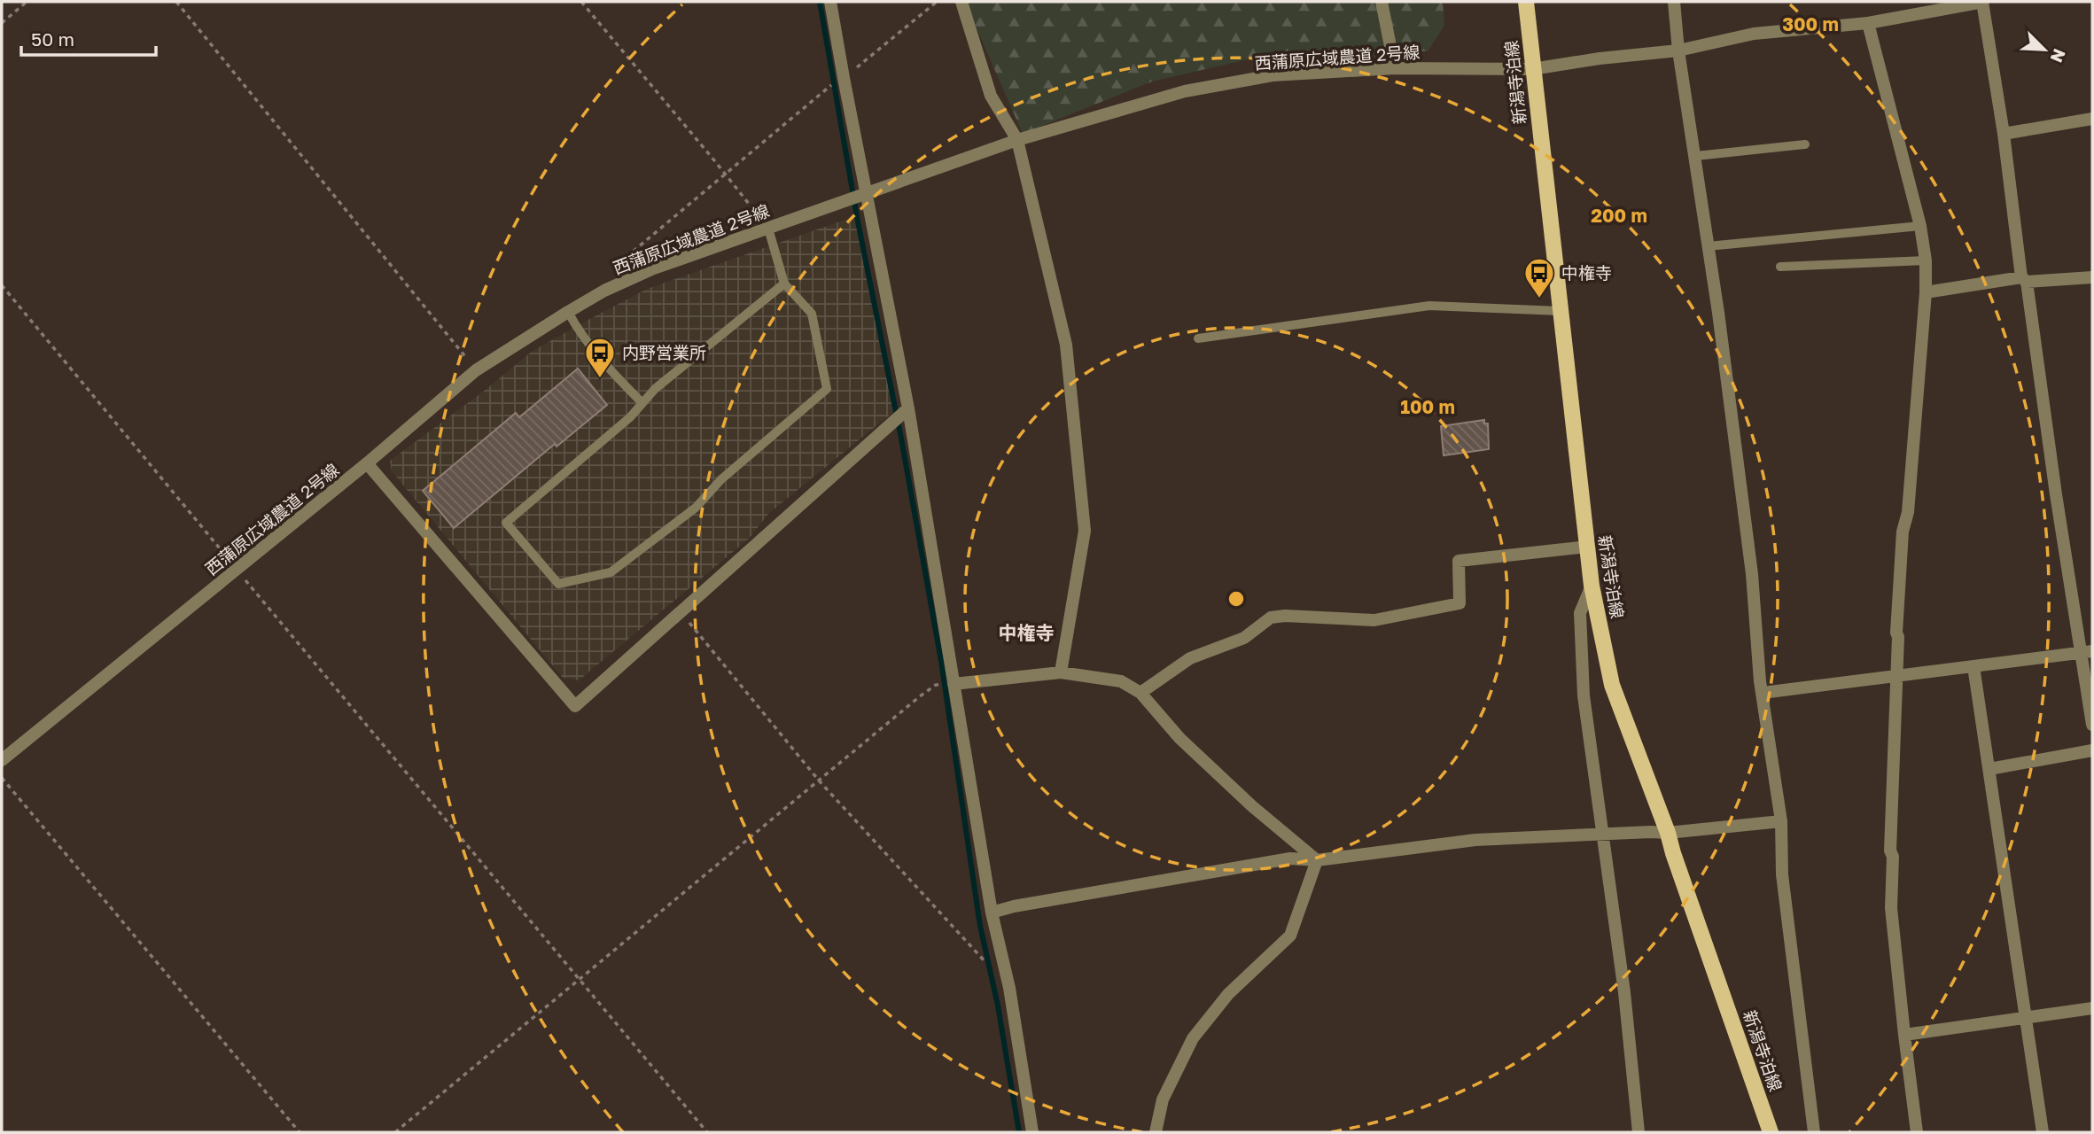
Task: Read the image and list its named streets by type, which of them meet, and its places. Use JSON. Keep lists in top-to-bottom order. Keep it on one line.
{"streets":{"main road":["新潟寺泊線"],"street":["西蒲原広域農道 2号線"]},"crossings":[["西蒲原広域農道 2号線","新潟寺泊線"]],"districts":["中権寺"],"places":{"bus stop":["中権寺","内野営業所"]},"scale_bar":"50 m","north":"bottom right","rings":["300 m","200 m","100 m"]}
